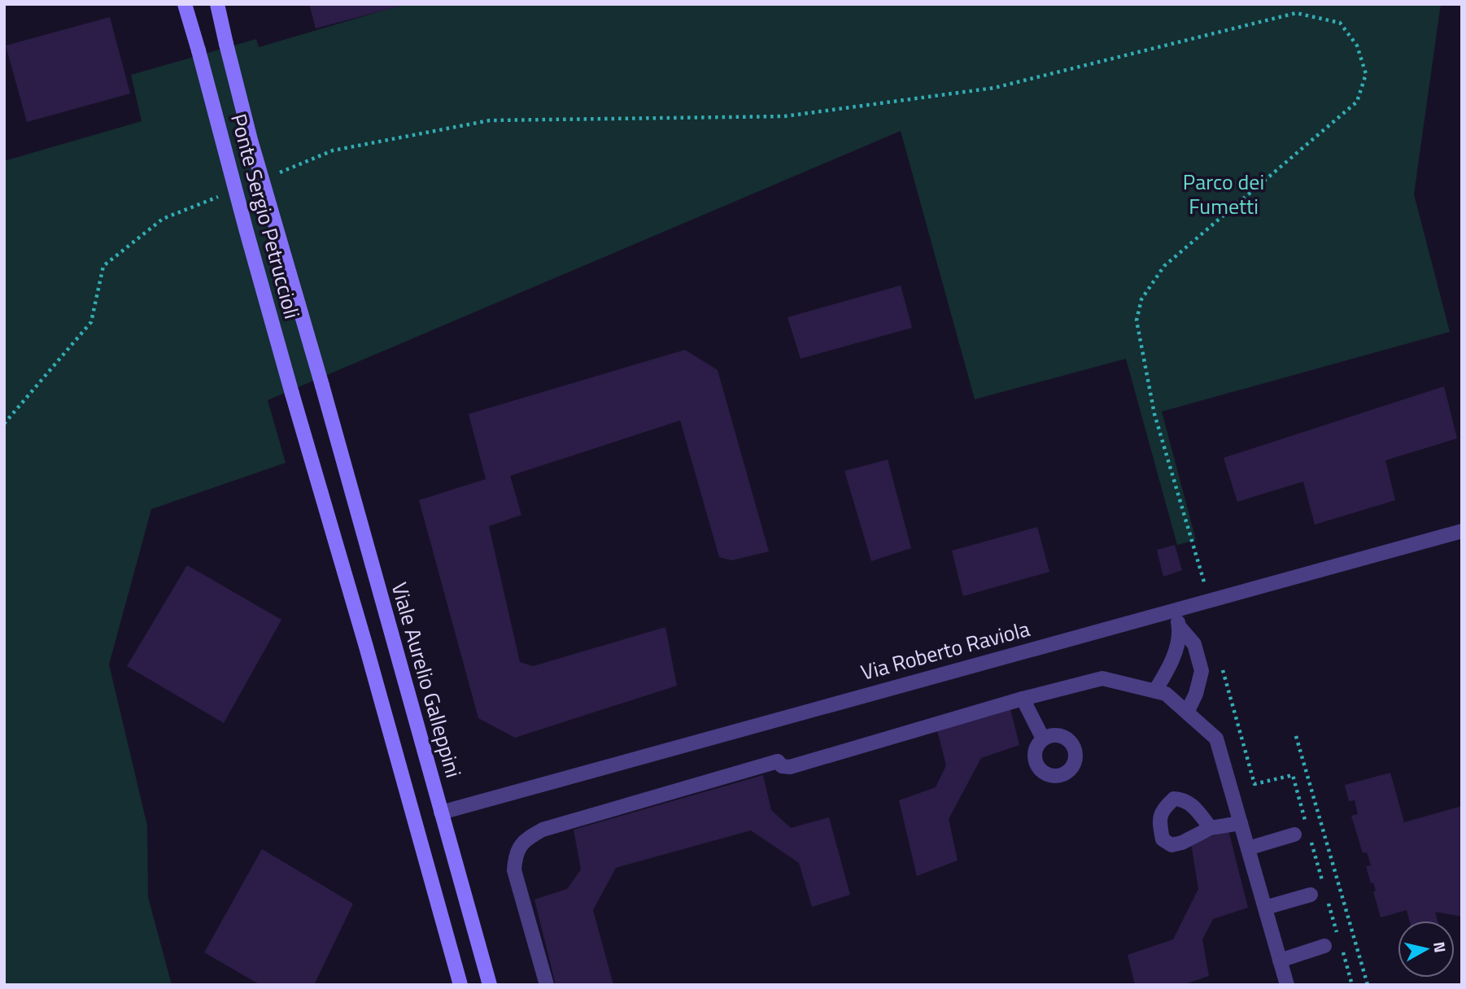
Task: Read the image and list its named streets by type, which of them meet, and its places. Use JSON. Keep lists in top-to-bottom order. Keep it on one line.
{"streets":{"street":["Ponte Sergio Petruccioli","Via Roberto Raviola","Viale Aurelio Galleppini"]},"crossings":[["Ponte Sergio Petruccioli","Viale Aurelio Galleppini"],["Via Roberto Raviola","Viale Aurelio Galleppini"]],"parks":["Parco dei Fumetti"],"north":"right"}
